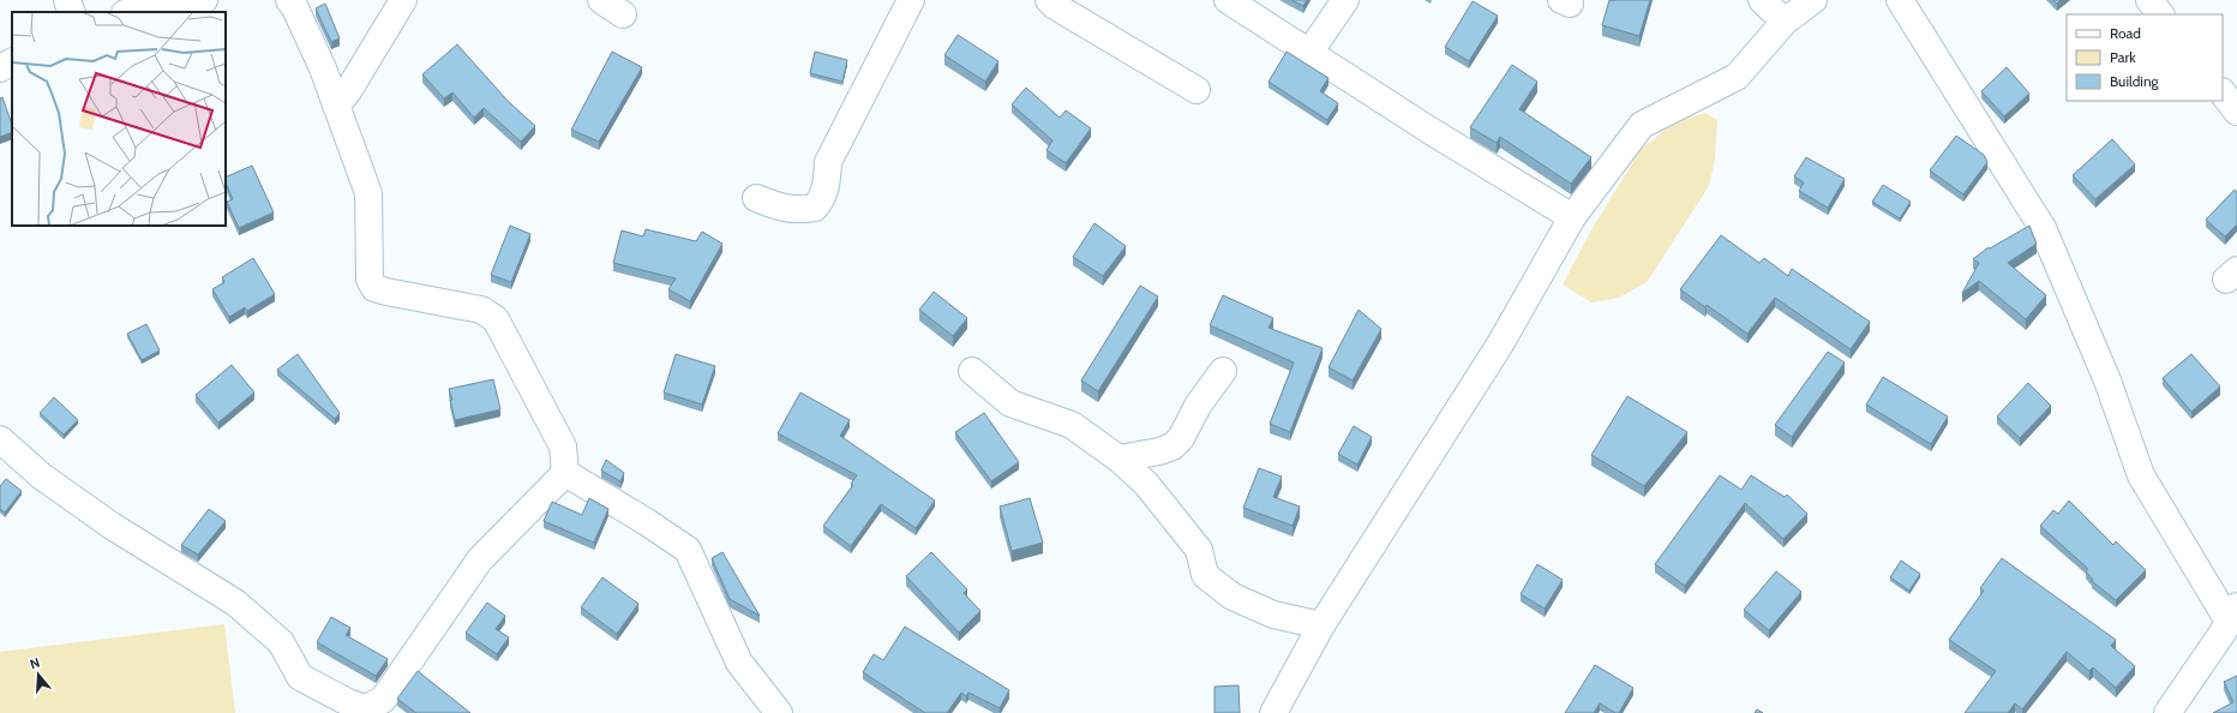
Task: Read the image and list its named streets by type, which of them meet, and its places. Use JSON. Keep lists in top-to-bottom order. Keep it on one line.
{"legend":["Road","Park","Building"],"north":"top"}
